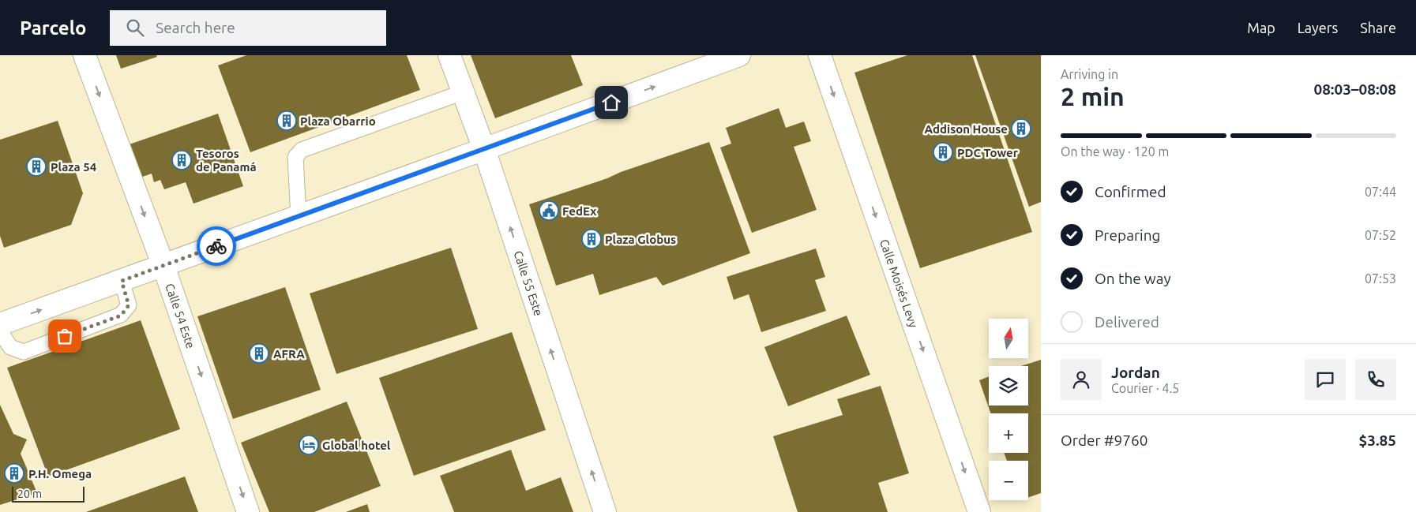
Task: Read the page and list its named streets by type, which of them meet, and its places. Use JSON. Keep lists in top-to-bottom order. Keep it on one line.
{"streets":{"street":["Calle 55 Este","Calle Moisés Levy","Calle 54 Este"]},"one_way":["Calle 55 Este","Calle Moisés Levy","Calle 54 Este"],"places":{"building":["Plaza Obarrio","Addison House","PDC Tower","Tesoros de Panamá","Plaza 54","Plaza Globus","AFRA","P.H. Omega"],"public building":["FedEx"],"hotel":["Global hotel"]},"scale_bar":"20 m","north":"top","page":{"header":"Parcelo","search":"Search here","nav":["Map","Layers","Share"],"heading":["2 min","Arriving in","08:03–08:08"],"panel":["Jordan","Courier · 4.5","Order #9760","$3.85"],"bar":"On the way · 120 m","list":[["Confirmed","07:44"],["Preparing","07:52"],["On the way","07:53"],"Delivered"],"map_buttons":["+","−"],"scale":"20 m"}}
